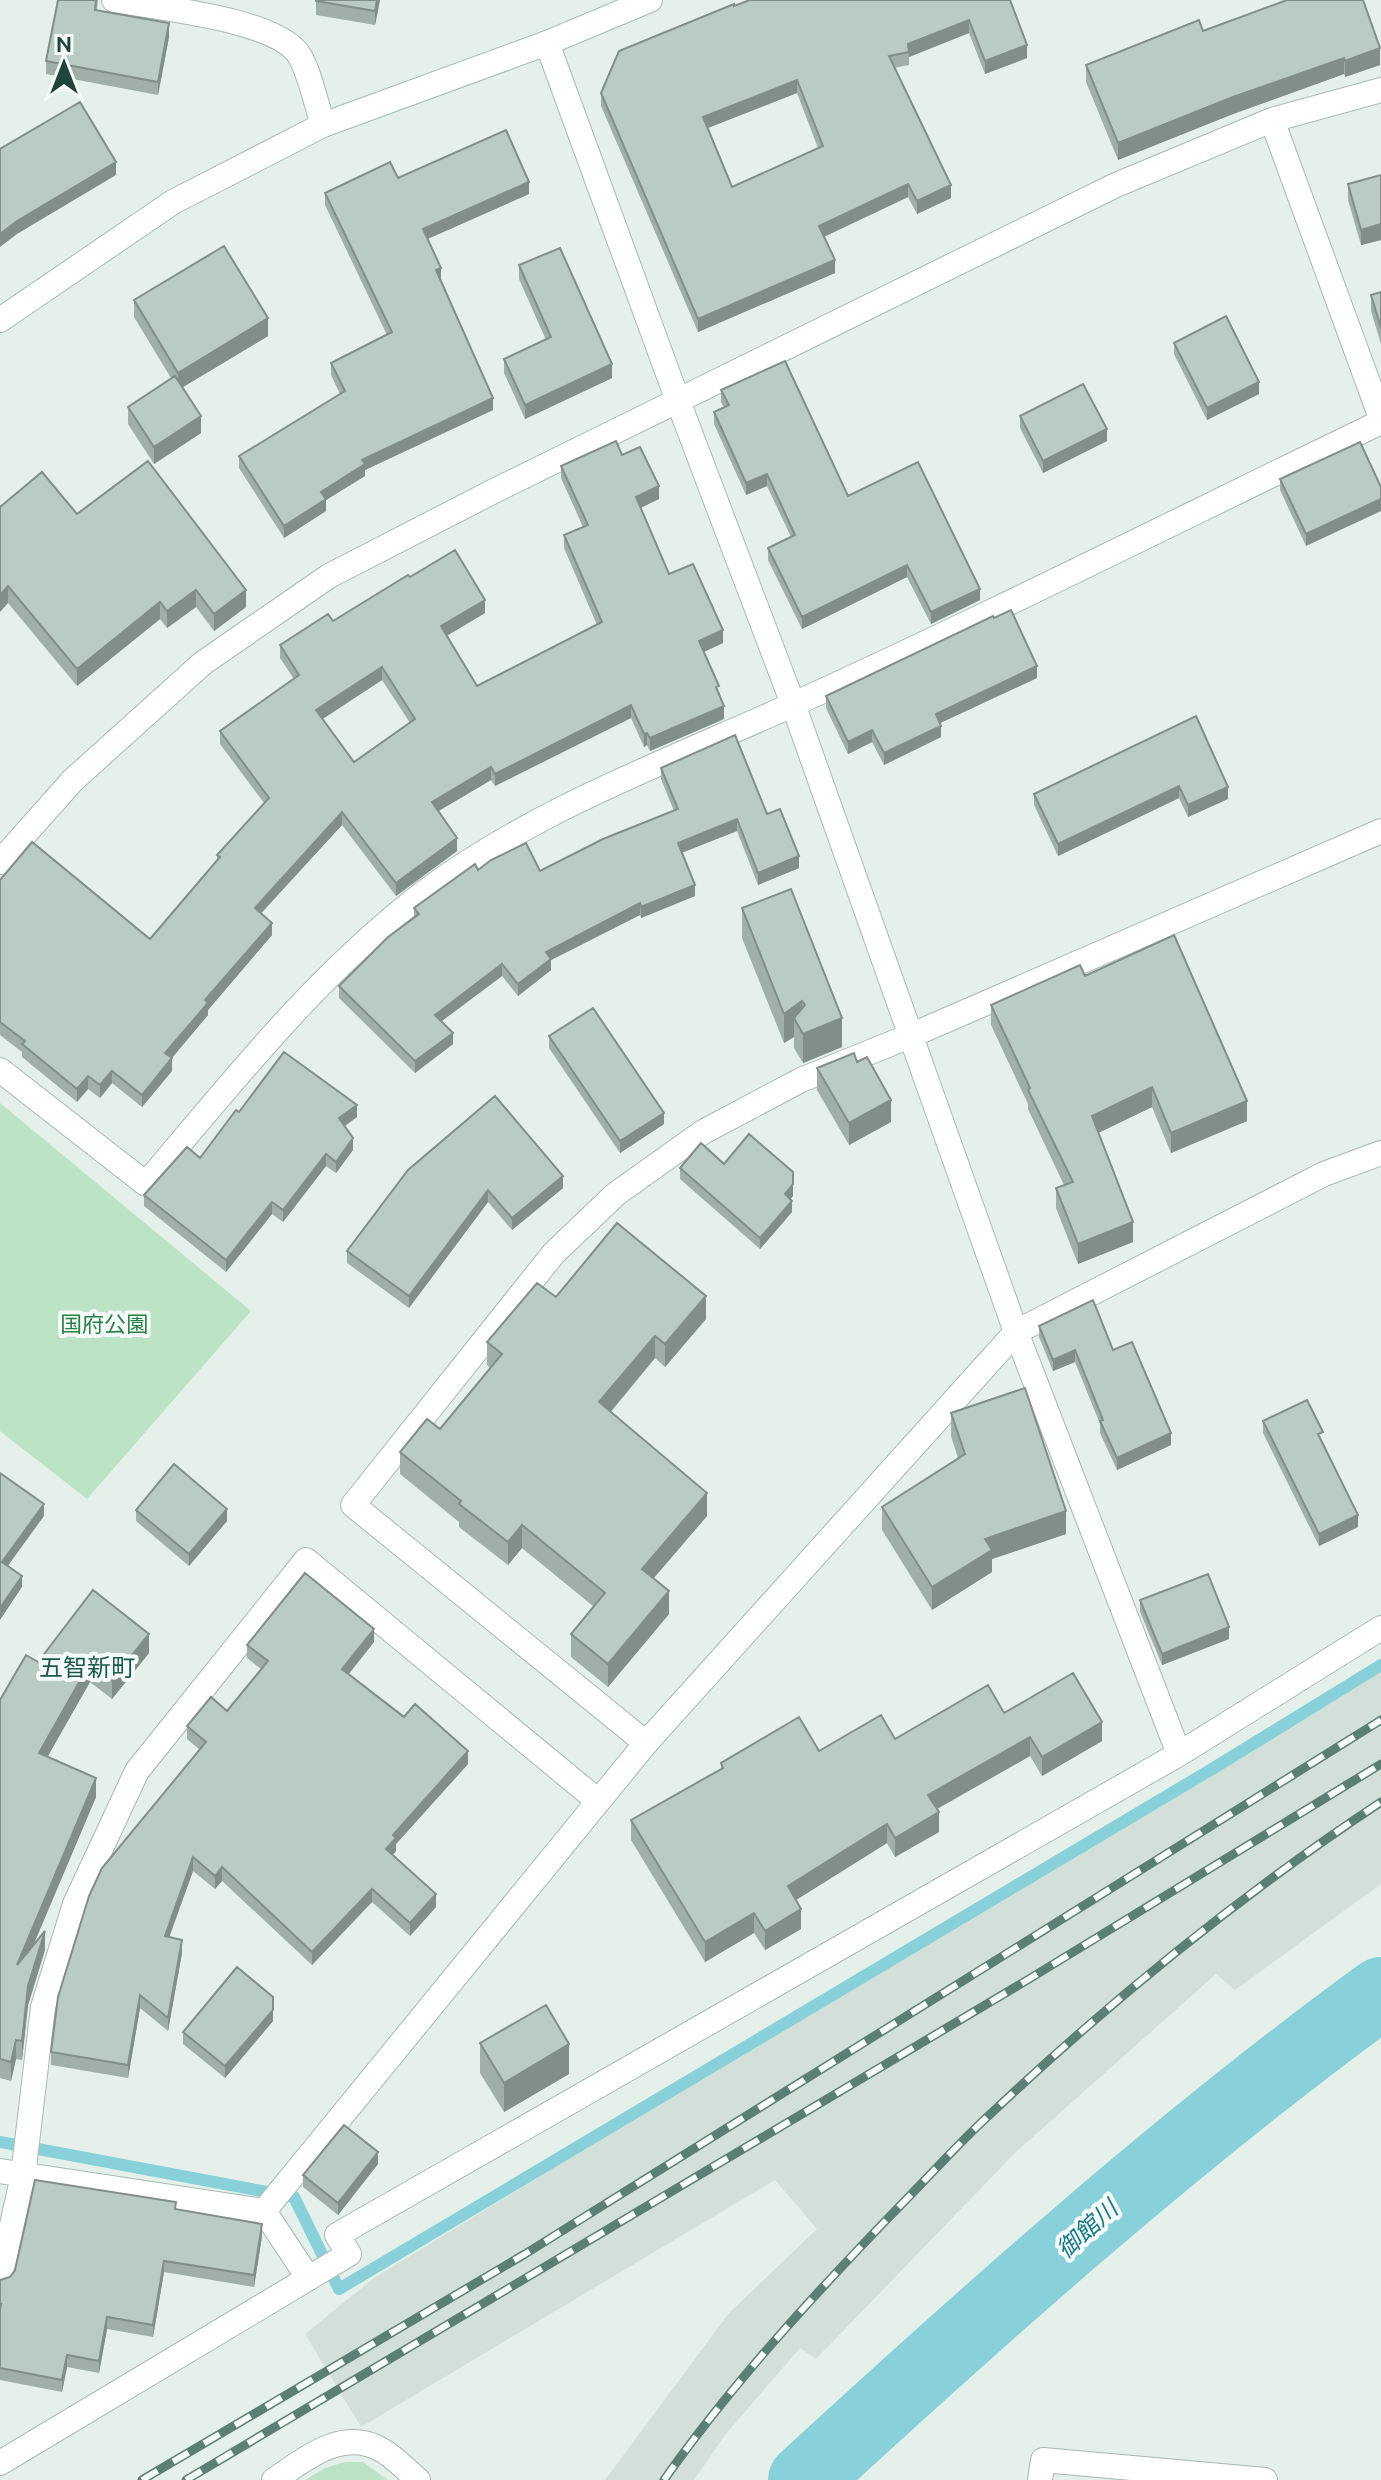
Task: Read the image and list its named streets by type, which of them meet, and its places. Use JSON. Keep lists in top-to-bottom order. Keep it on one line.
{"districts":["五智新町"],"water":["御館川"],"parks":["国府公園"],"north":"top"}
